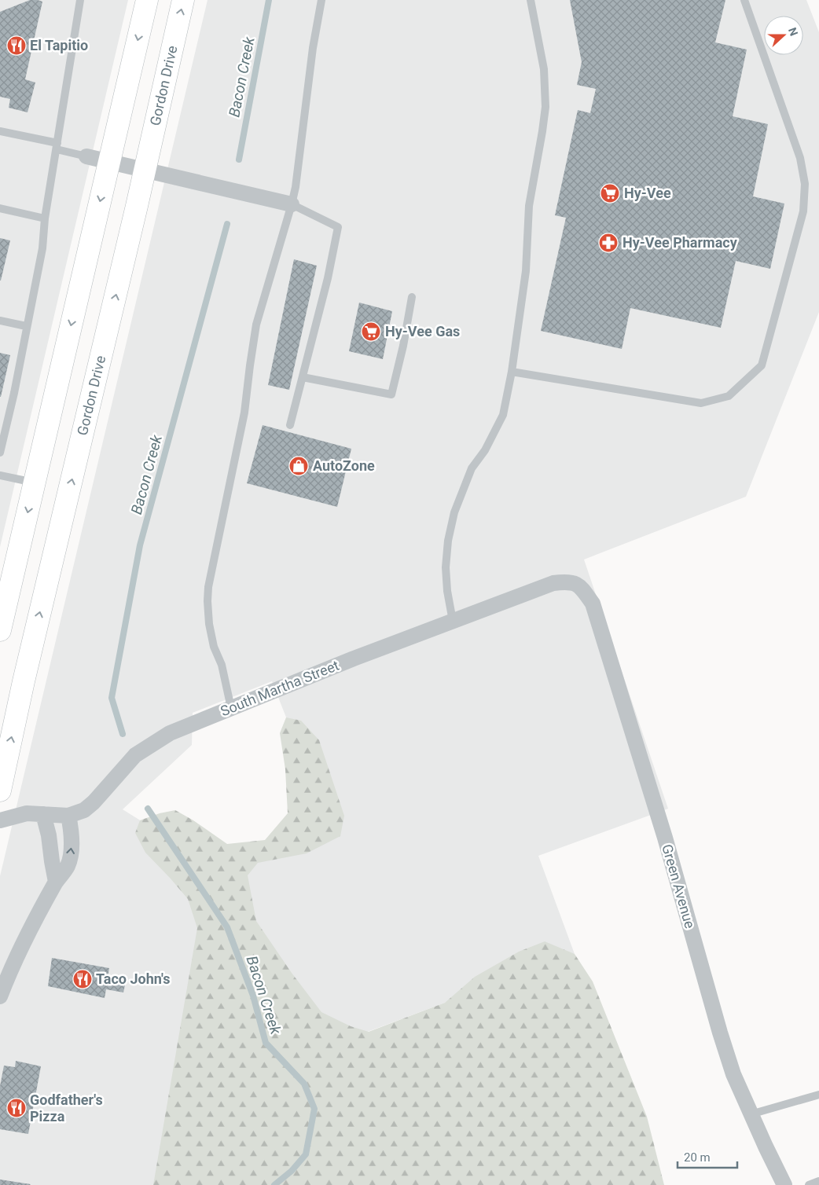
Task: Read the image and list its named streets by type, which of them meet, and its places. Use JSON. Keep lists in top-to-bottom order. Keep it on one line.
{"streets":{"main road":["Gordon Drive"],"street":["South Martha Street","Green Avenue"]},"crossings":[["South Martha Street","Green Avenue"]],"water":["Bacon Creek"],"places":{"restaurant":["El Tapitio","Taco John's","Godfather's Pizza"],"supermarket":["Hy-Vee","Hy-Vee Gas"],"pharmacy":["Hy-Vee Pharmacy"],"shop":["AutoZone"]},"scale_bar":"20 m","north":"right"}
